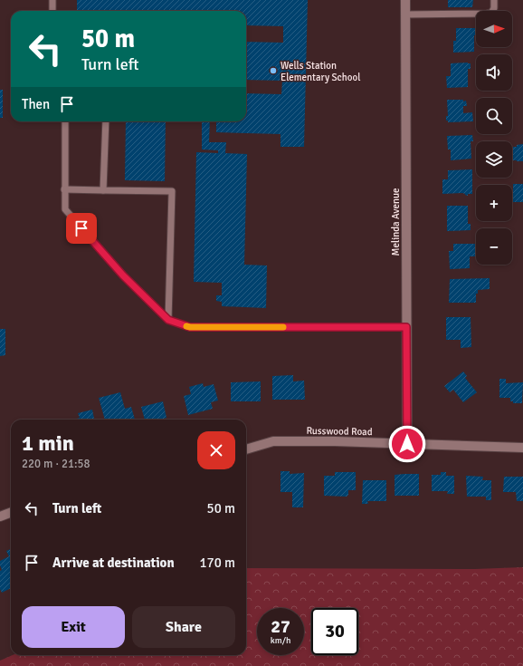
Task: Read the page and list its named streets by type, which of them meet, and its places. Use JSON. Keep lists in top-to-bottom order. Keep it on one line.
{"streets":{"street":["Melinda Avenue","Russwood Road"]},"crossings":[["Melinda Avenue","Russwood Road"]],"places":["Wells Station Elementary School"],"north":"right","page":{"map_buttons":["+","−"],"turn":["50 m","Turn left"],"then":"Then","heading":["1 min","220 m · 21:58"],"list":[{"name":"Turn left","value":"50 m"},{"name":"Arrive at destination","value":"170 m"}],"buttons":["Exit","Share"],"speed":"27 km/h","limit":"30"}}
